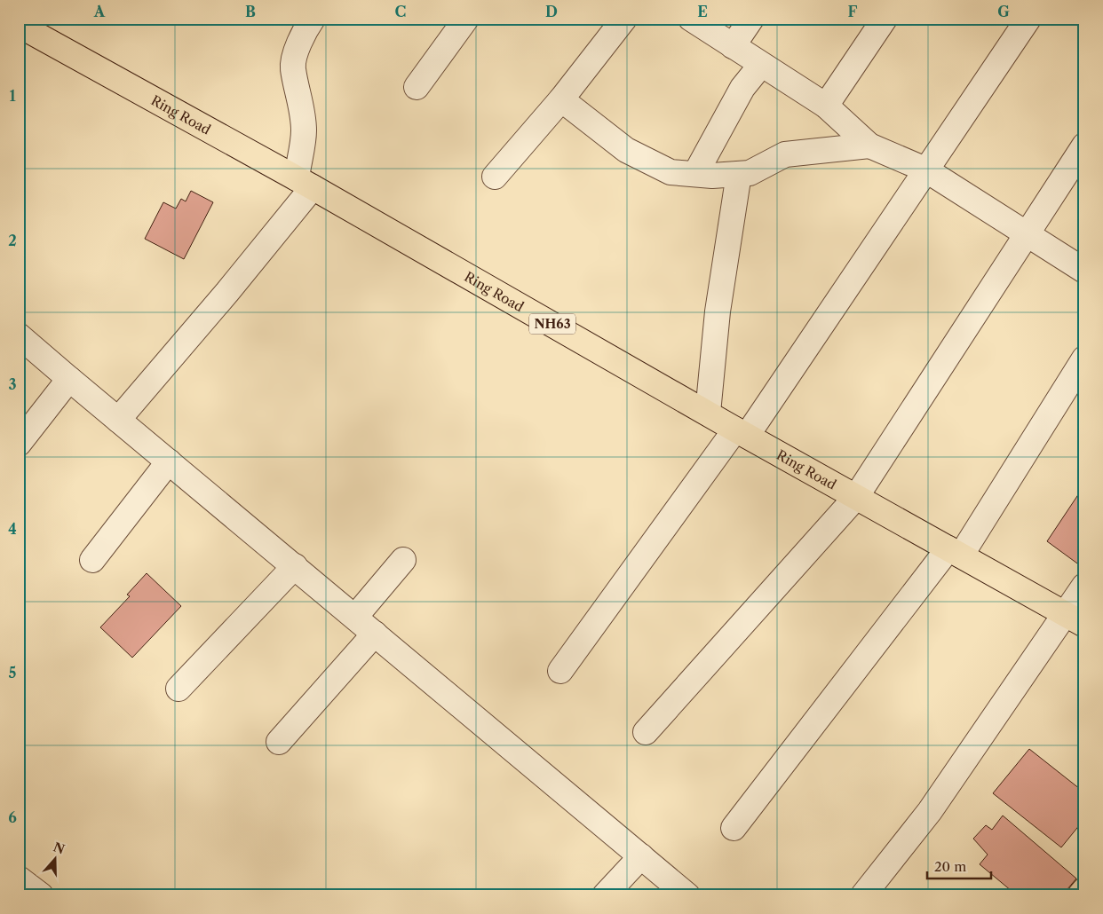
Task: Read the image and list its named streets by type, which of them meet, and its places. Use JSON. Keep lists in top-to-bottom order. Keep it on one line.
{"streets":{"main road":["Ring Road","NH63"]},"scale_bar":"20 m","north":"top","grid":{"columns":["A","B","C","D","E","F","G"],"rows":["1","2","3","4","5","6"]}}
